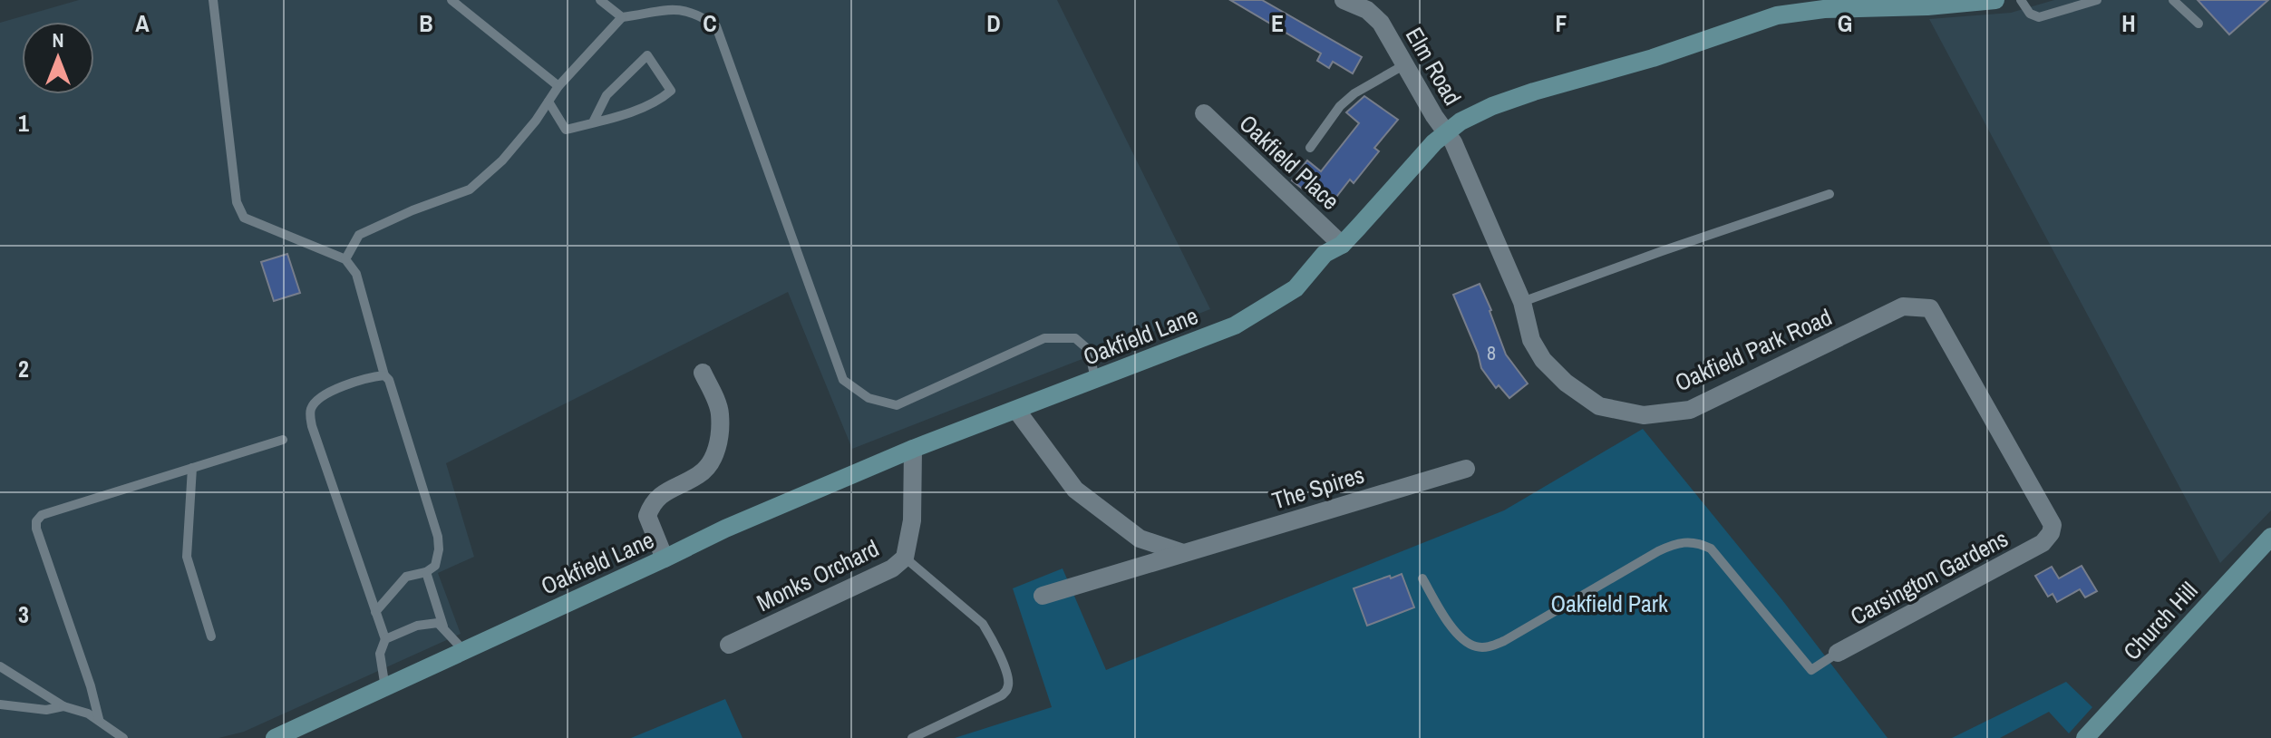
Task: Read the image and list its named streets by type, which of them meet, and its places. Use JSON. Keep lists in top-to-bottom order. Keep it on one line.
{"streets":{"street":["Elm Road","Oakfield Place","Oakfield Lane","Oakfield Park Road","The Spires","Monks Orchard","Carsington Gardens","Church Hill"]},"crossings":[["Elm Road","Oakfield Lane"],["Elm Road","Oakfield Park Road"],["Oakfield Place","Oakfield Lane"],["Oakfield Lane","Oakfield Park Road"],["Oakfield Lane","Monks Orchard"],["Oakfield Park Road","Carsington Gardens"]],"parks":["Oakfield Park"],"house_numbers":["8"],"north":"top","grid":{"columns":["A","B","C","D","E","F","G","H"],"rows":["1","2","3"]}}
